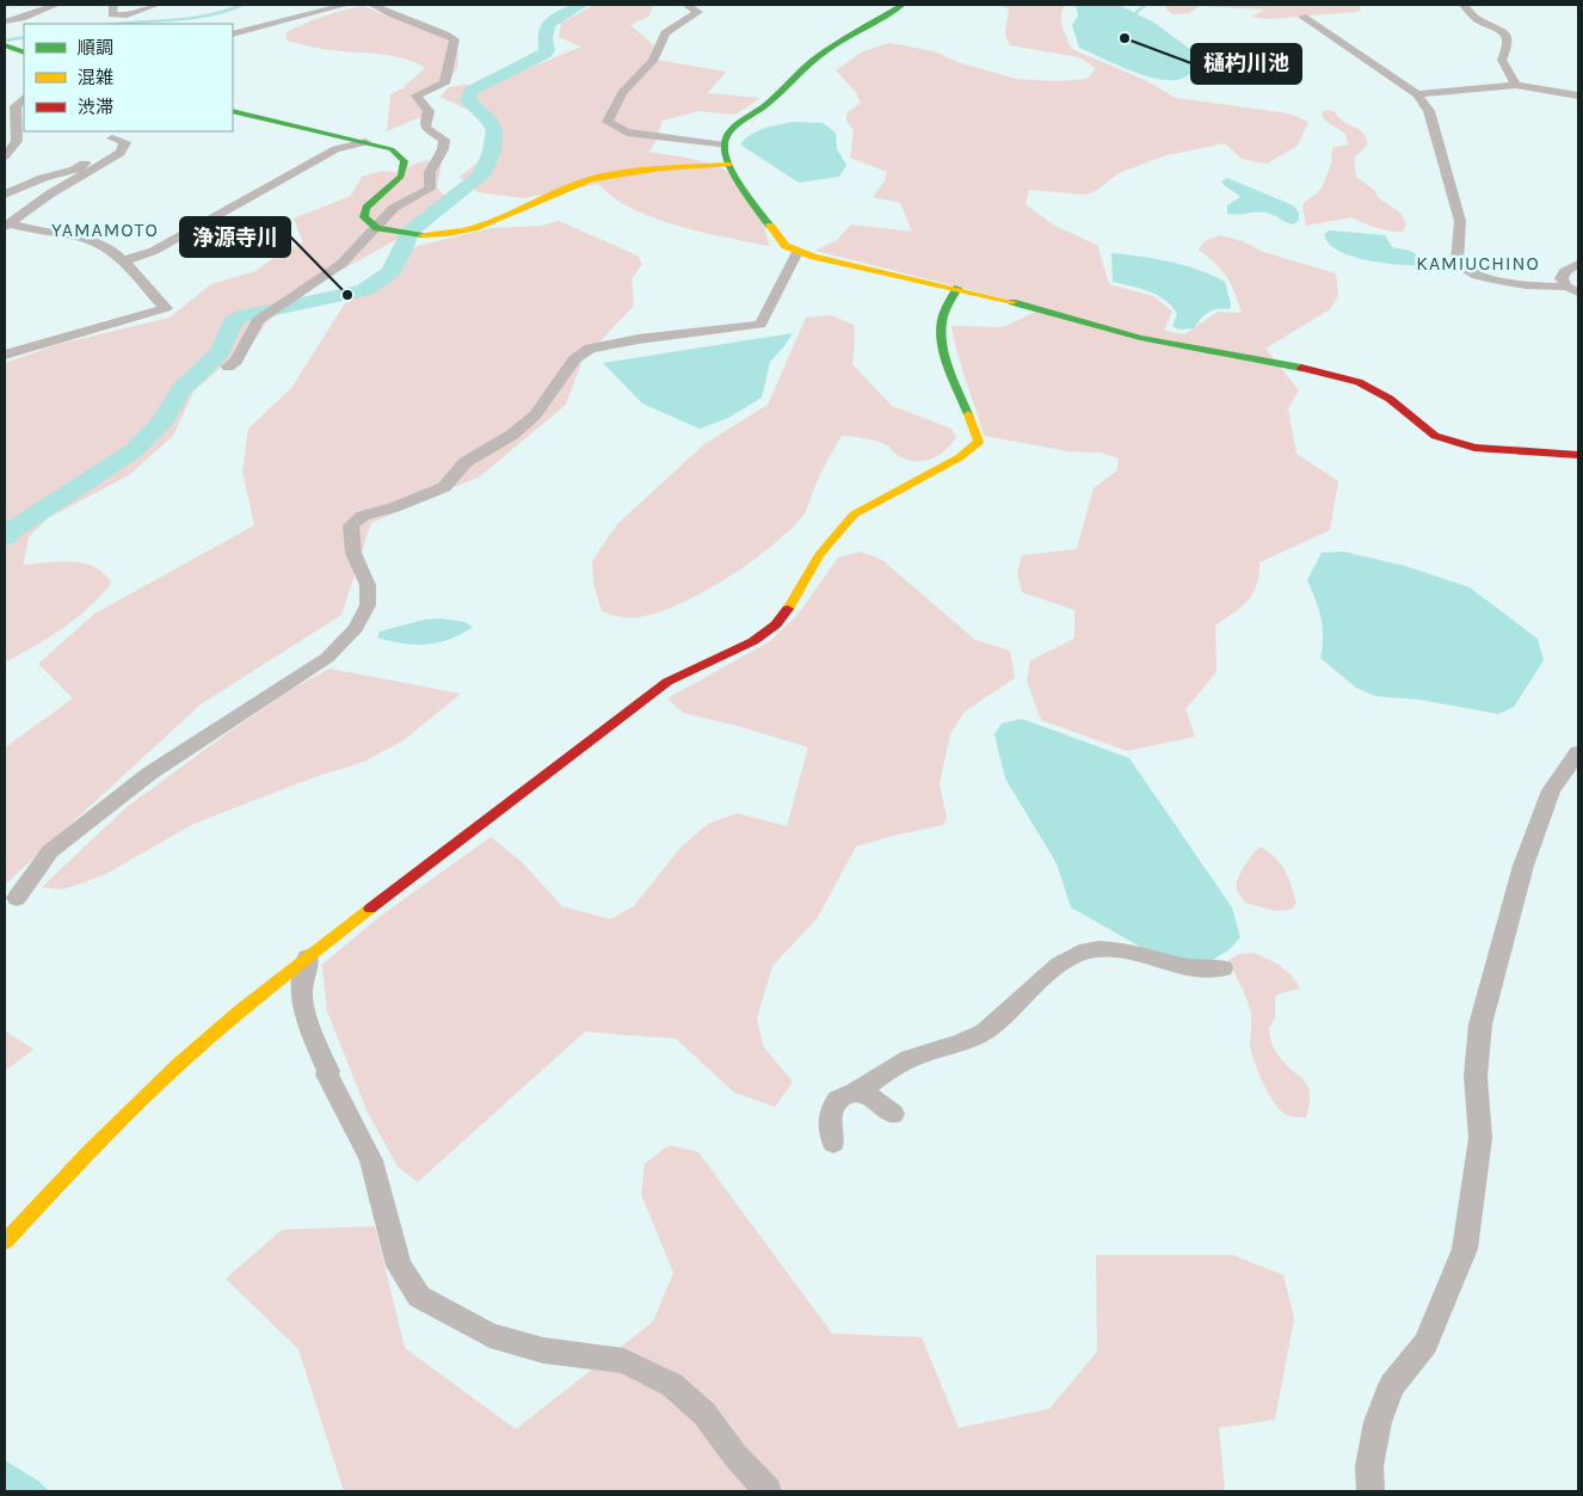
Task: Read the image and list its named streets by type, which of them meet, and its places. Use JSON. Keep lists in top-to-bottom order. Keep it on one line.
{"districts":["YAMAMOTO","KAMIUCHINO"],"places":["樋杓川池","浄源寺川"],"legend":["順調","混雑","渋滞"]}
